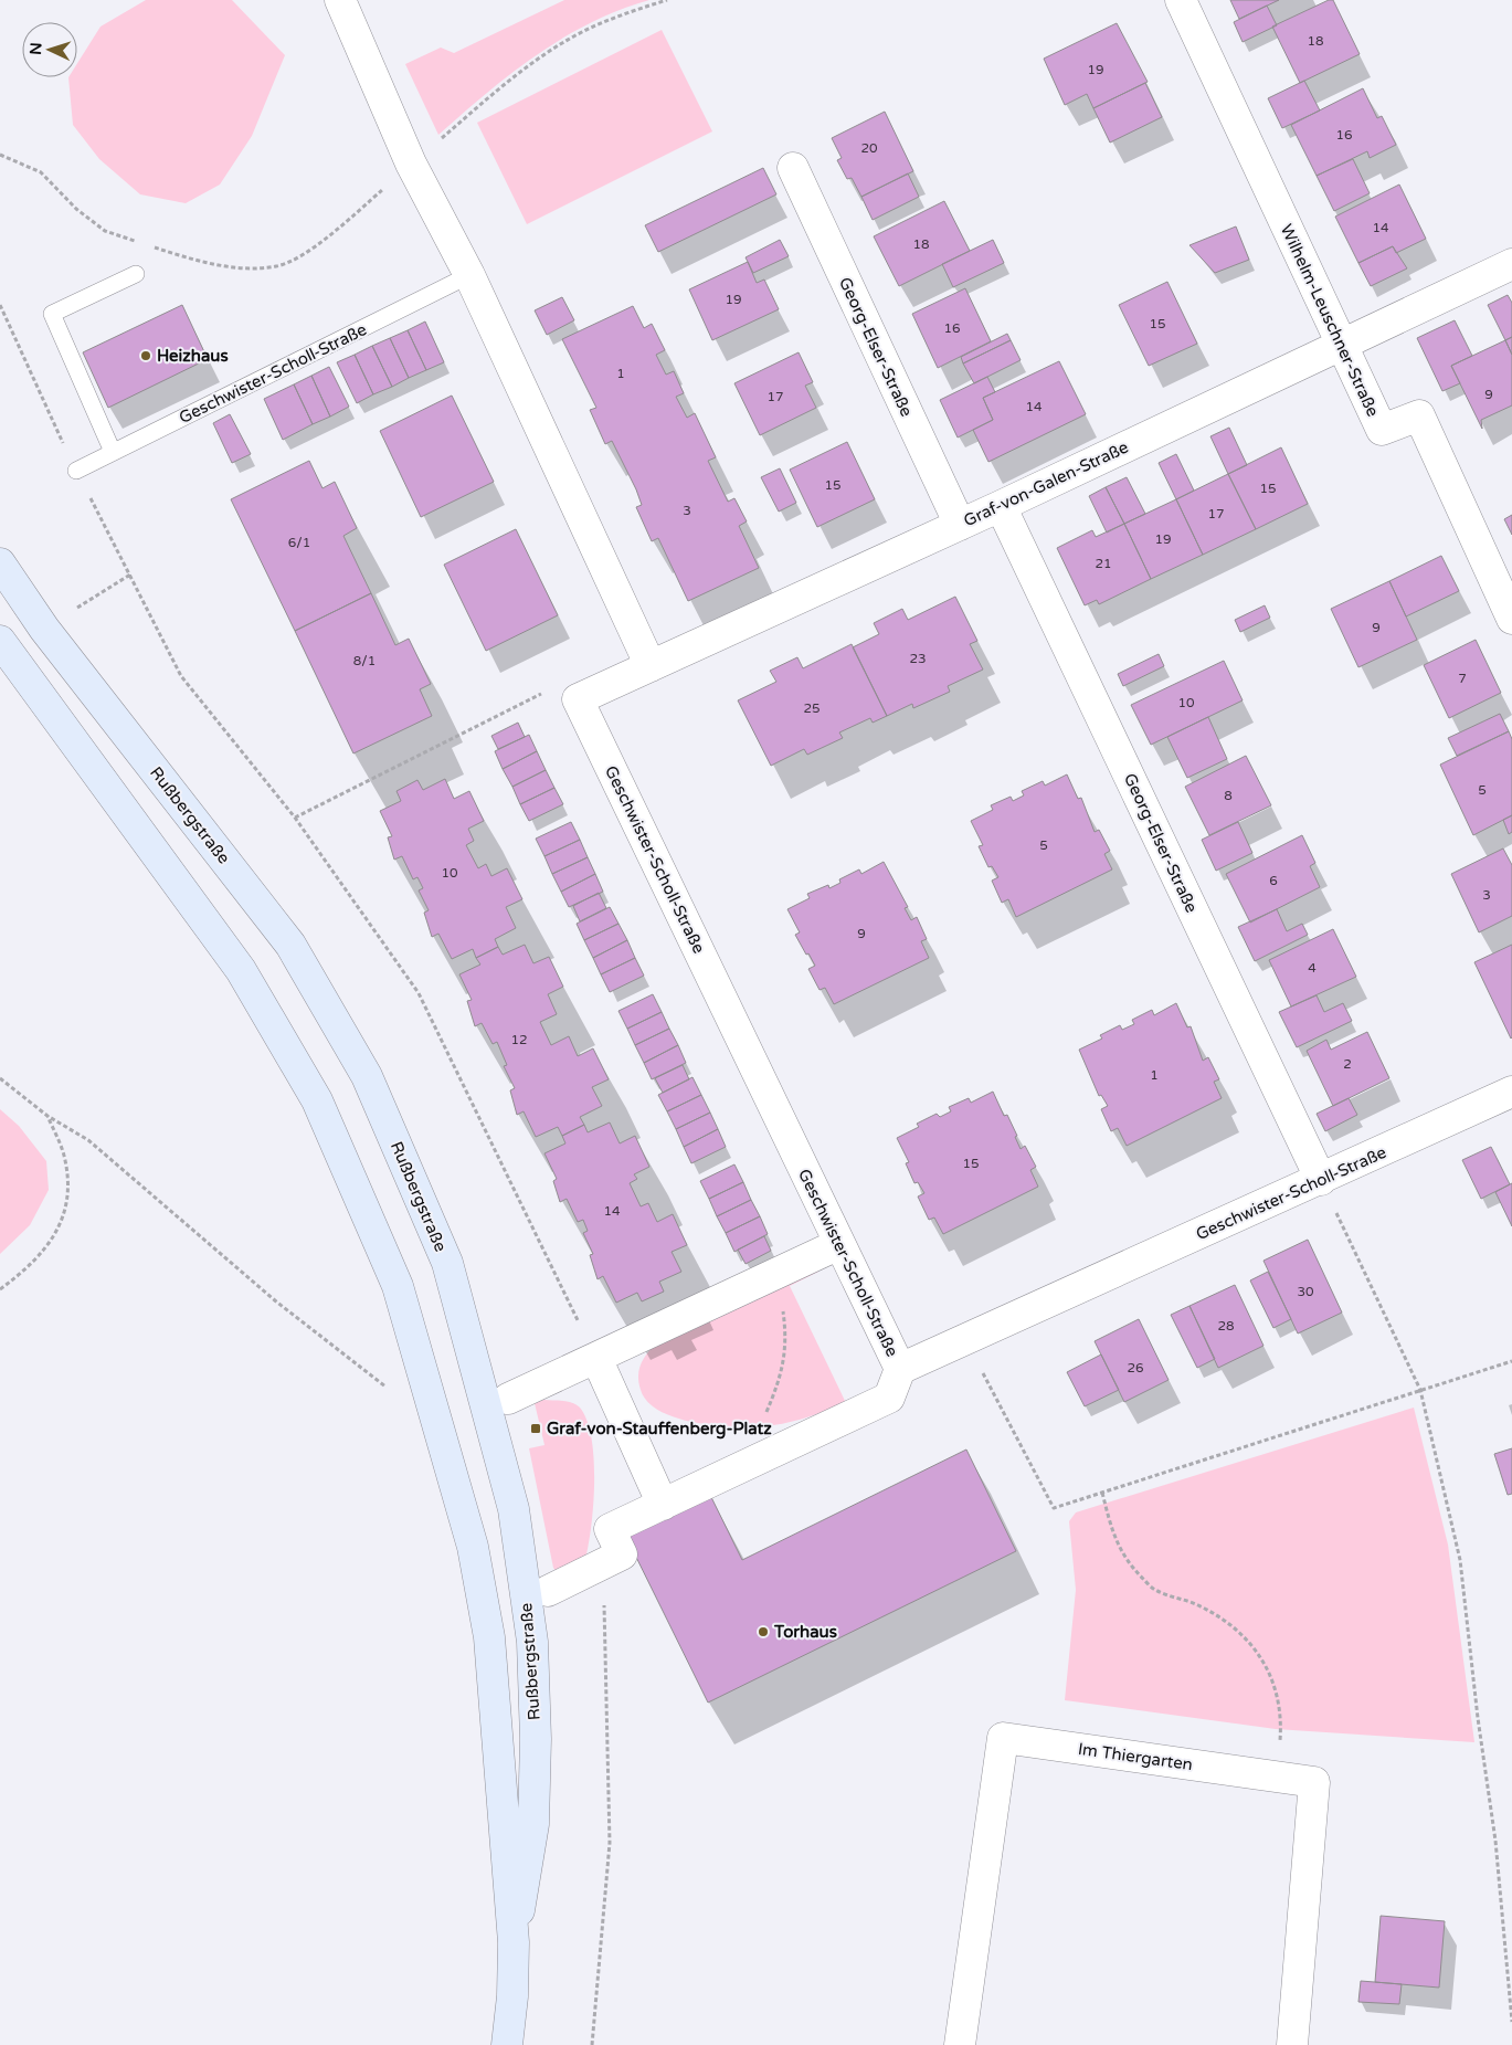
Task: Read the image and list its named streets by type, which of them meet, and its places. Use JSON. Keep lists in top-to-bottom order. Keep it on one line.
{"streets":{"street":["Wilhelm-Leuschner-Straße","Georg-Elser-Straße","Geschwister-Scholl-Straße","Graf-von-Galen-Straße","Rußbergstraße","Im Thiergarten"]},"crossings":[["Wilhelm-Leuschner-Straße","Graf-von-Galen-Straße"],["Georg-Elser-Straße","Geschwister-Scholl-Straße"],["Georg-Elser-Straße","Graf-von-Galen-Straße"],["Geschwister-Scholl-Straße","Graf-von-Galen-Straße"]],"places":{"other":["Heizhaus","Torhaus"],"transit":["Graf-von-Stauffenberg-Platz"]},"house_numbers":["18","19","16","20","14","18","19","15","16","1","9","17","14","15","15","3","17","19","6/1","21","9","23","8/1","7","10","25","5","8","5","10","6","3","9","4","12","2","1","15","14","30","28","26"],"north":"left"}
